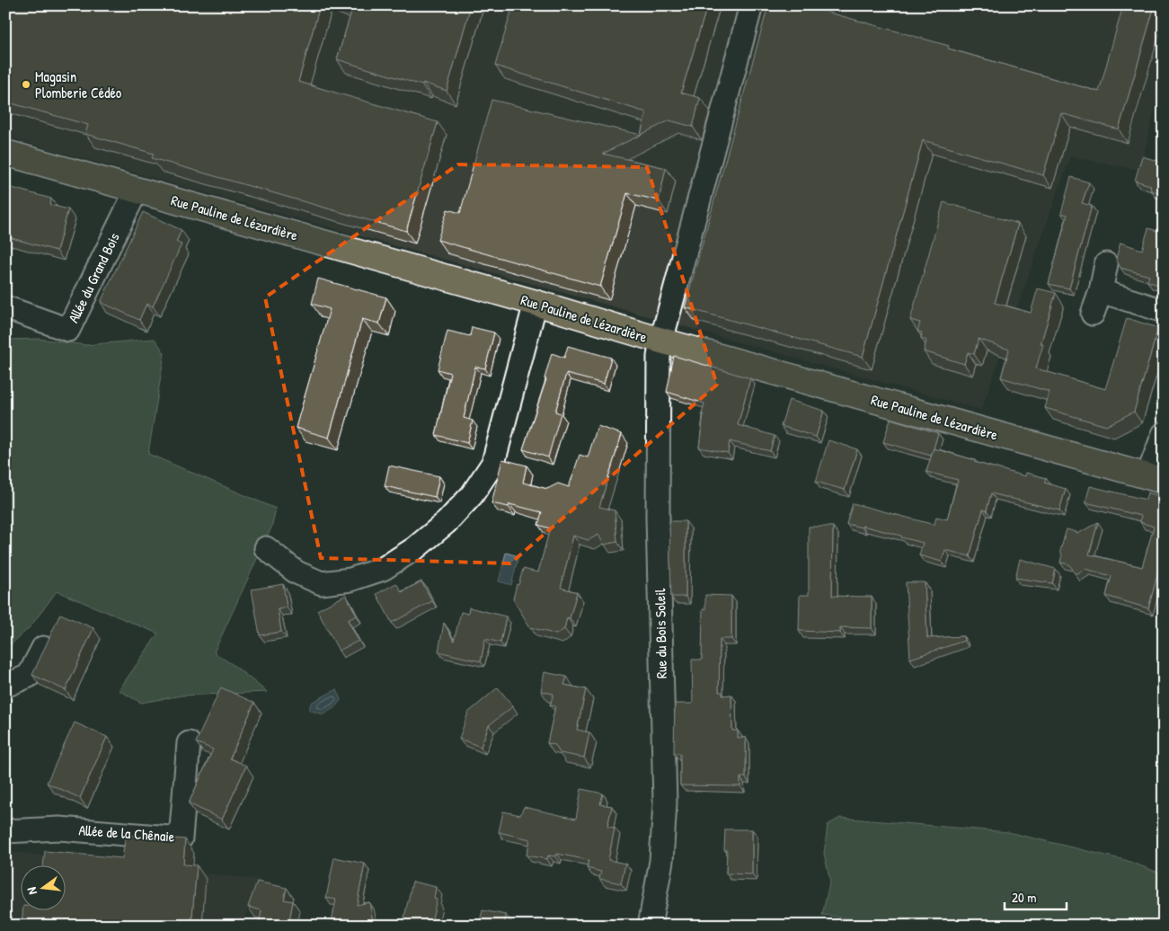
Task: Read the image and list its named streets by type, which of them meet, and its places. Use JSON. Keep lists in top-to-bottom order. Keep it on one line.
{"streets":{"main road":["Rue Pauline de Lézardière"],"street":["Allée du Grand Bois","Rue du Bois Soleil","Allée de la Chênaie"]},"crossings":[["Rue Pauline de Lézardière","Allée du Grand Bois"],["Rue Pauline de Lézardière","Rue du Bois Soleil"]],"places":["Magasin Plomberie Cédéo"],"scale_bar":"20 m","north":"left"}
